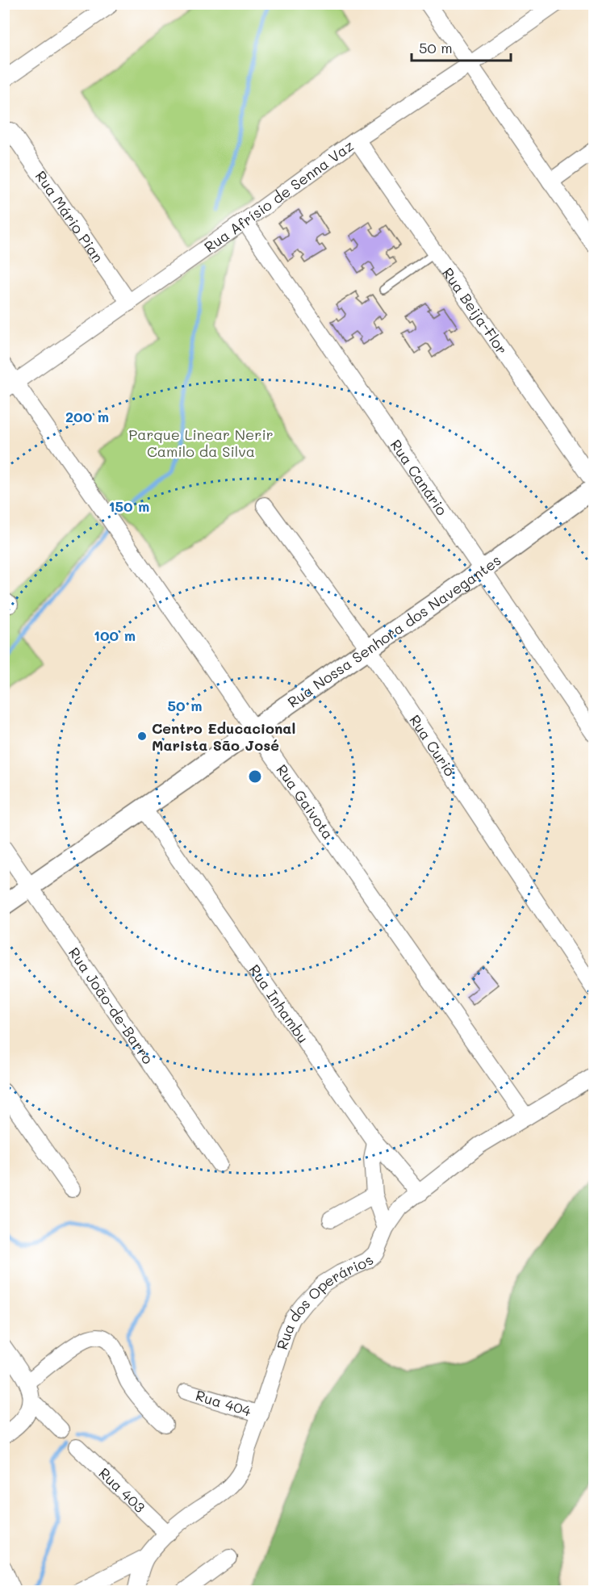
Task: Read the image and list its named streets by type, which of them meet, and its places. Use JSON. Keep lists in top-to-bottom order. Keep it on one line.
{"streets":{"street":["Rua Afrísio de Senna Vaz","Rua Mário Pian","Rua Beija-Flor","Rua Canário","Rua Nossa Senhora dos Navegantes","Rua Curió","Rua Gaivota","Rua Inhambu","Rua João-de-Barro","Rua dos Operários","Rua 404","Rua 403"]},"crossings":[["Rua Afrísio de Senna Vaz","Rua Mário Pian"],["Rua Afrísio de Senna Vaz","Rua Beija-Flor"],["Rua Afrísio de Senna Vaz","Rua Canário"],["Rua Afrísio de Senna Vaz","Rua Gaivota"],["Rua Canário","Rua Nossa Senhora dos Navegantes"],["Rua Nossa Senhora dos Navegantes","Rua Curió"],["Rua Nossa Senhora dos Navegantes","Rua Gaivota"],["Rua Nossa Senhora dos Navegantes","Rua Inhambu"],["Rua Nossa Senhora dos Navegantes","Rua João-de-Barro"],["Rua Gaivota","Rua dos Operários"],["Rua Inhambu","Rua dos Operários"],["Rua dos Operários","Rua 404"],["Rua dos Operários","Rua 403"]],"parks":["Parque Linear Nerir Camilo da Silva"],"places":["Centro Educacional Marista São José"],"scale_bar":"50 m","rings":["200 m","150 m","100 m","50 m"]}
